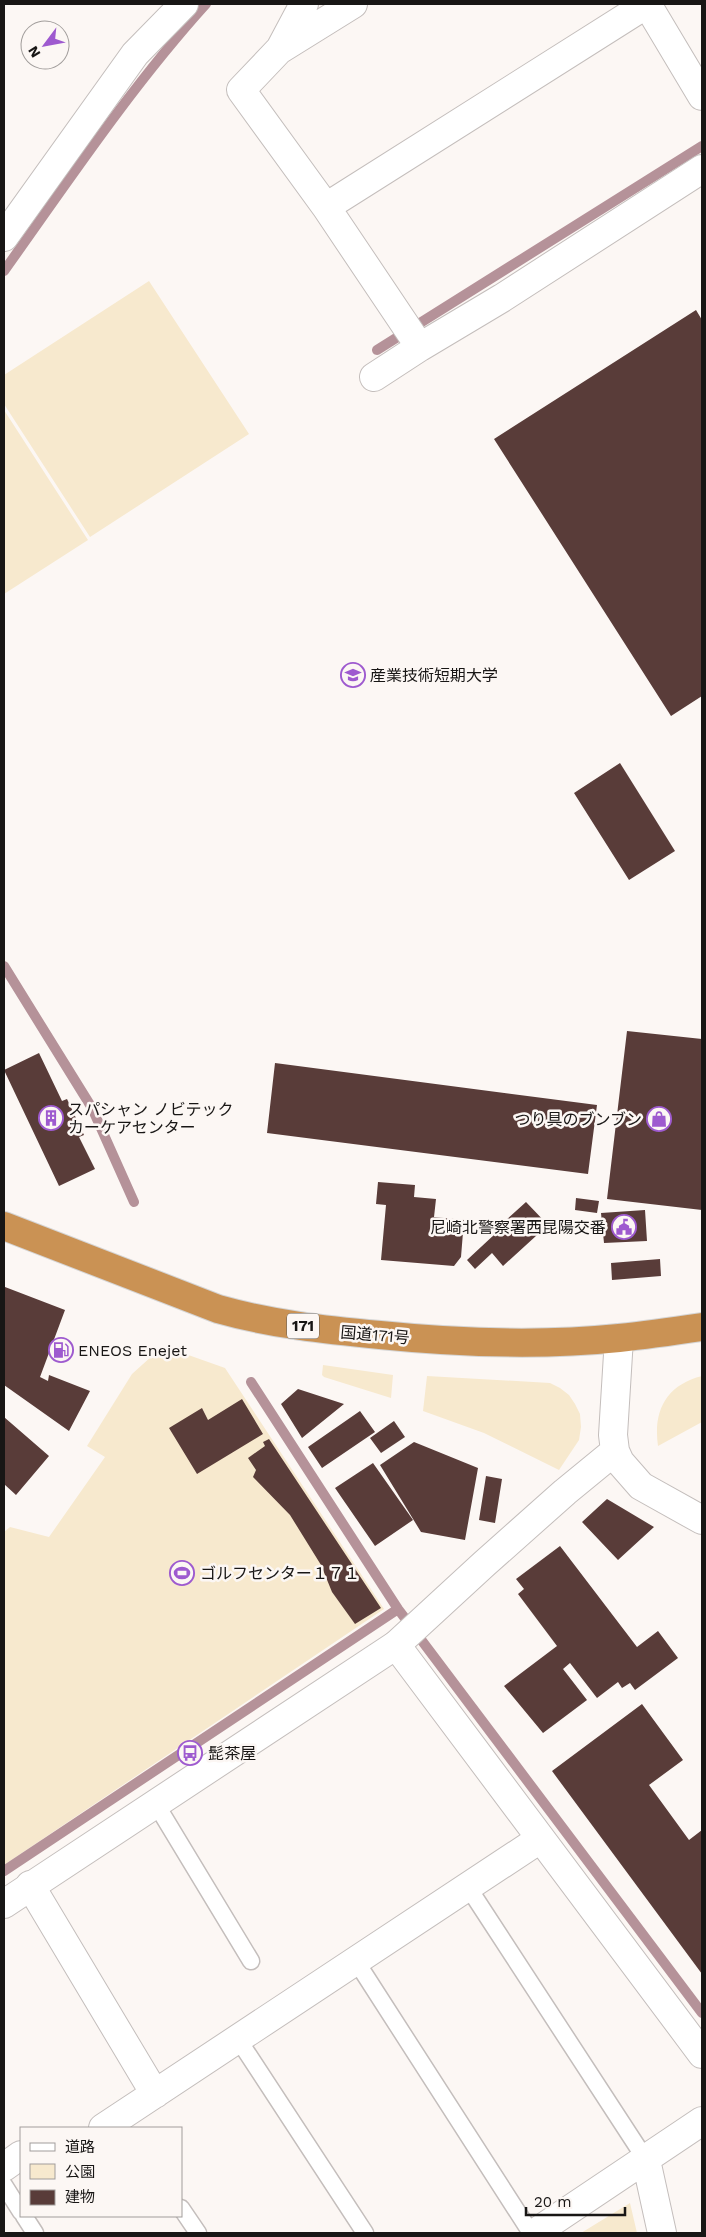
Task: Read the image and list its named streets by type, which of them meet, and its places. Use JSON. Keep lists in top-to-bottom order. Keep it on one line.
{"streets":{"highway":["171","国道171号"]},"places":{"school or university":["産業技術短期大学"],"building":["スパシャン ノビテック カーケアセンター"],"shop":["つり具のブンブン"],"public building":["尼崎北警察署西昆陽交番"],"fuel station":["ENEOS Enejet"],"sports":["ゴルフセンター１７１"],"bus stop":["髭茶屋"]},"legend":["道路","公園","建物"],"scale_bar":"20 m","north":"bottom left"}
